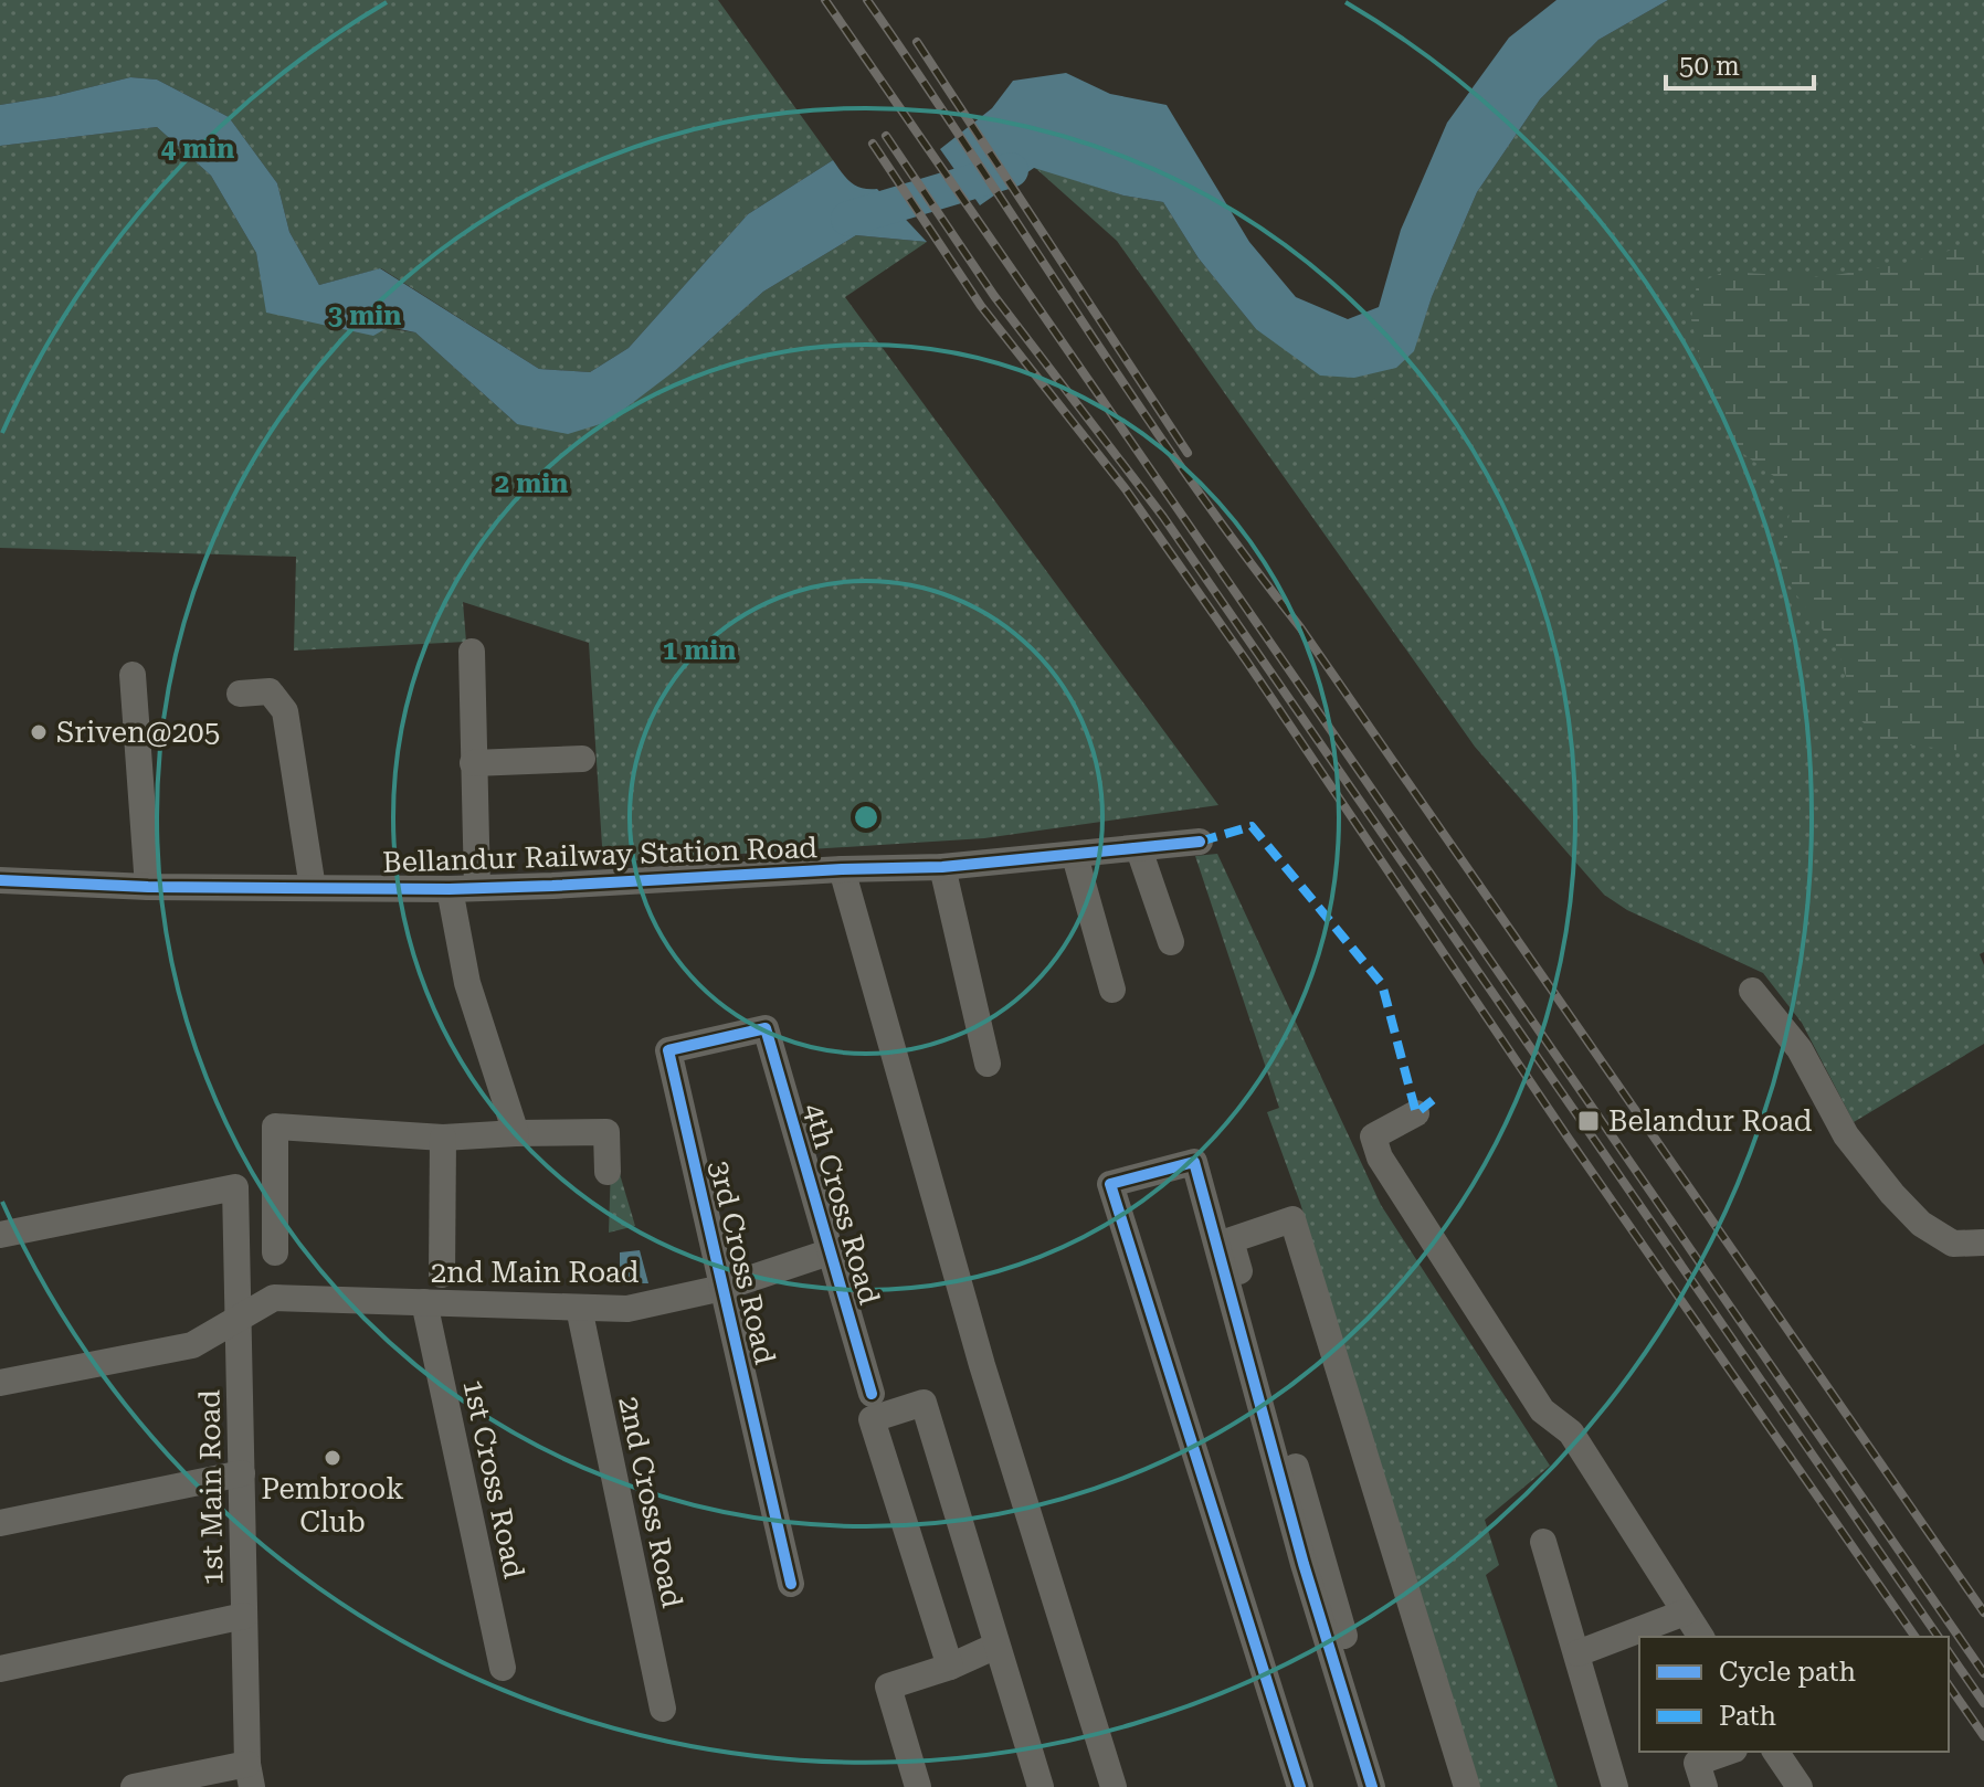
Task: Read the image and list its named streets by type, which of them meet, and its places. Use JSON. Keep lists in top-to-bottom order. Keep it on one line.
{"streets":{"street":["Bellandur Railway Station Road","4th Cross Road","3rd Cross Road","2nd Main Road","1st Cross Road","1st Main Road","2nd Cross Road"]},"crossings":[["4th Cross Road","3rd Cross Road"],["4th Cross Road","2nd Main Road"],["3rd Cross Road","2nd Main Road"],["2nd Main Road","1st Cross Road"],["2nd Main Road","1st Main Road"],["2nd Main Road","2nd Cross Road"]],"places":{"other":["Sriven@205","Pembrook Club"],"transit":["Belandur Road"]},"legend":["Cycle path","Path"],"scale_bar":"50 m","rings":["4 min","3 min","2 min","1 min"]}
